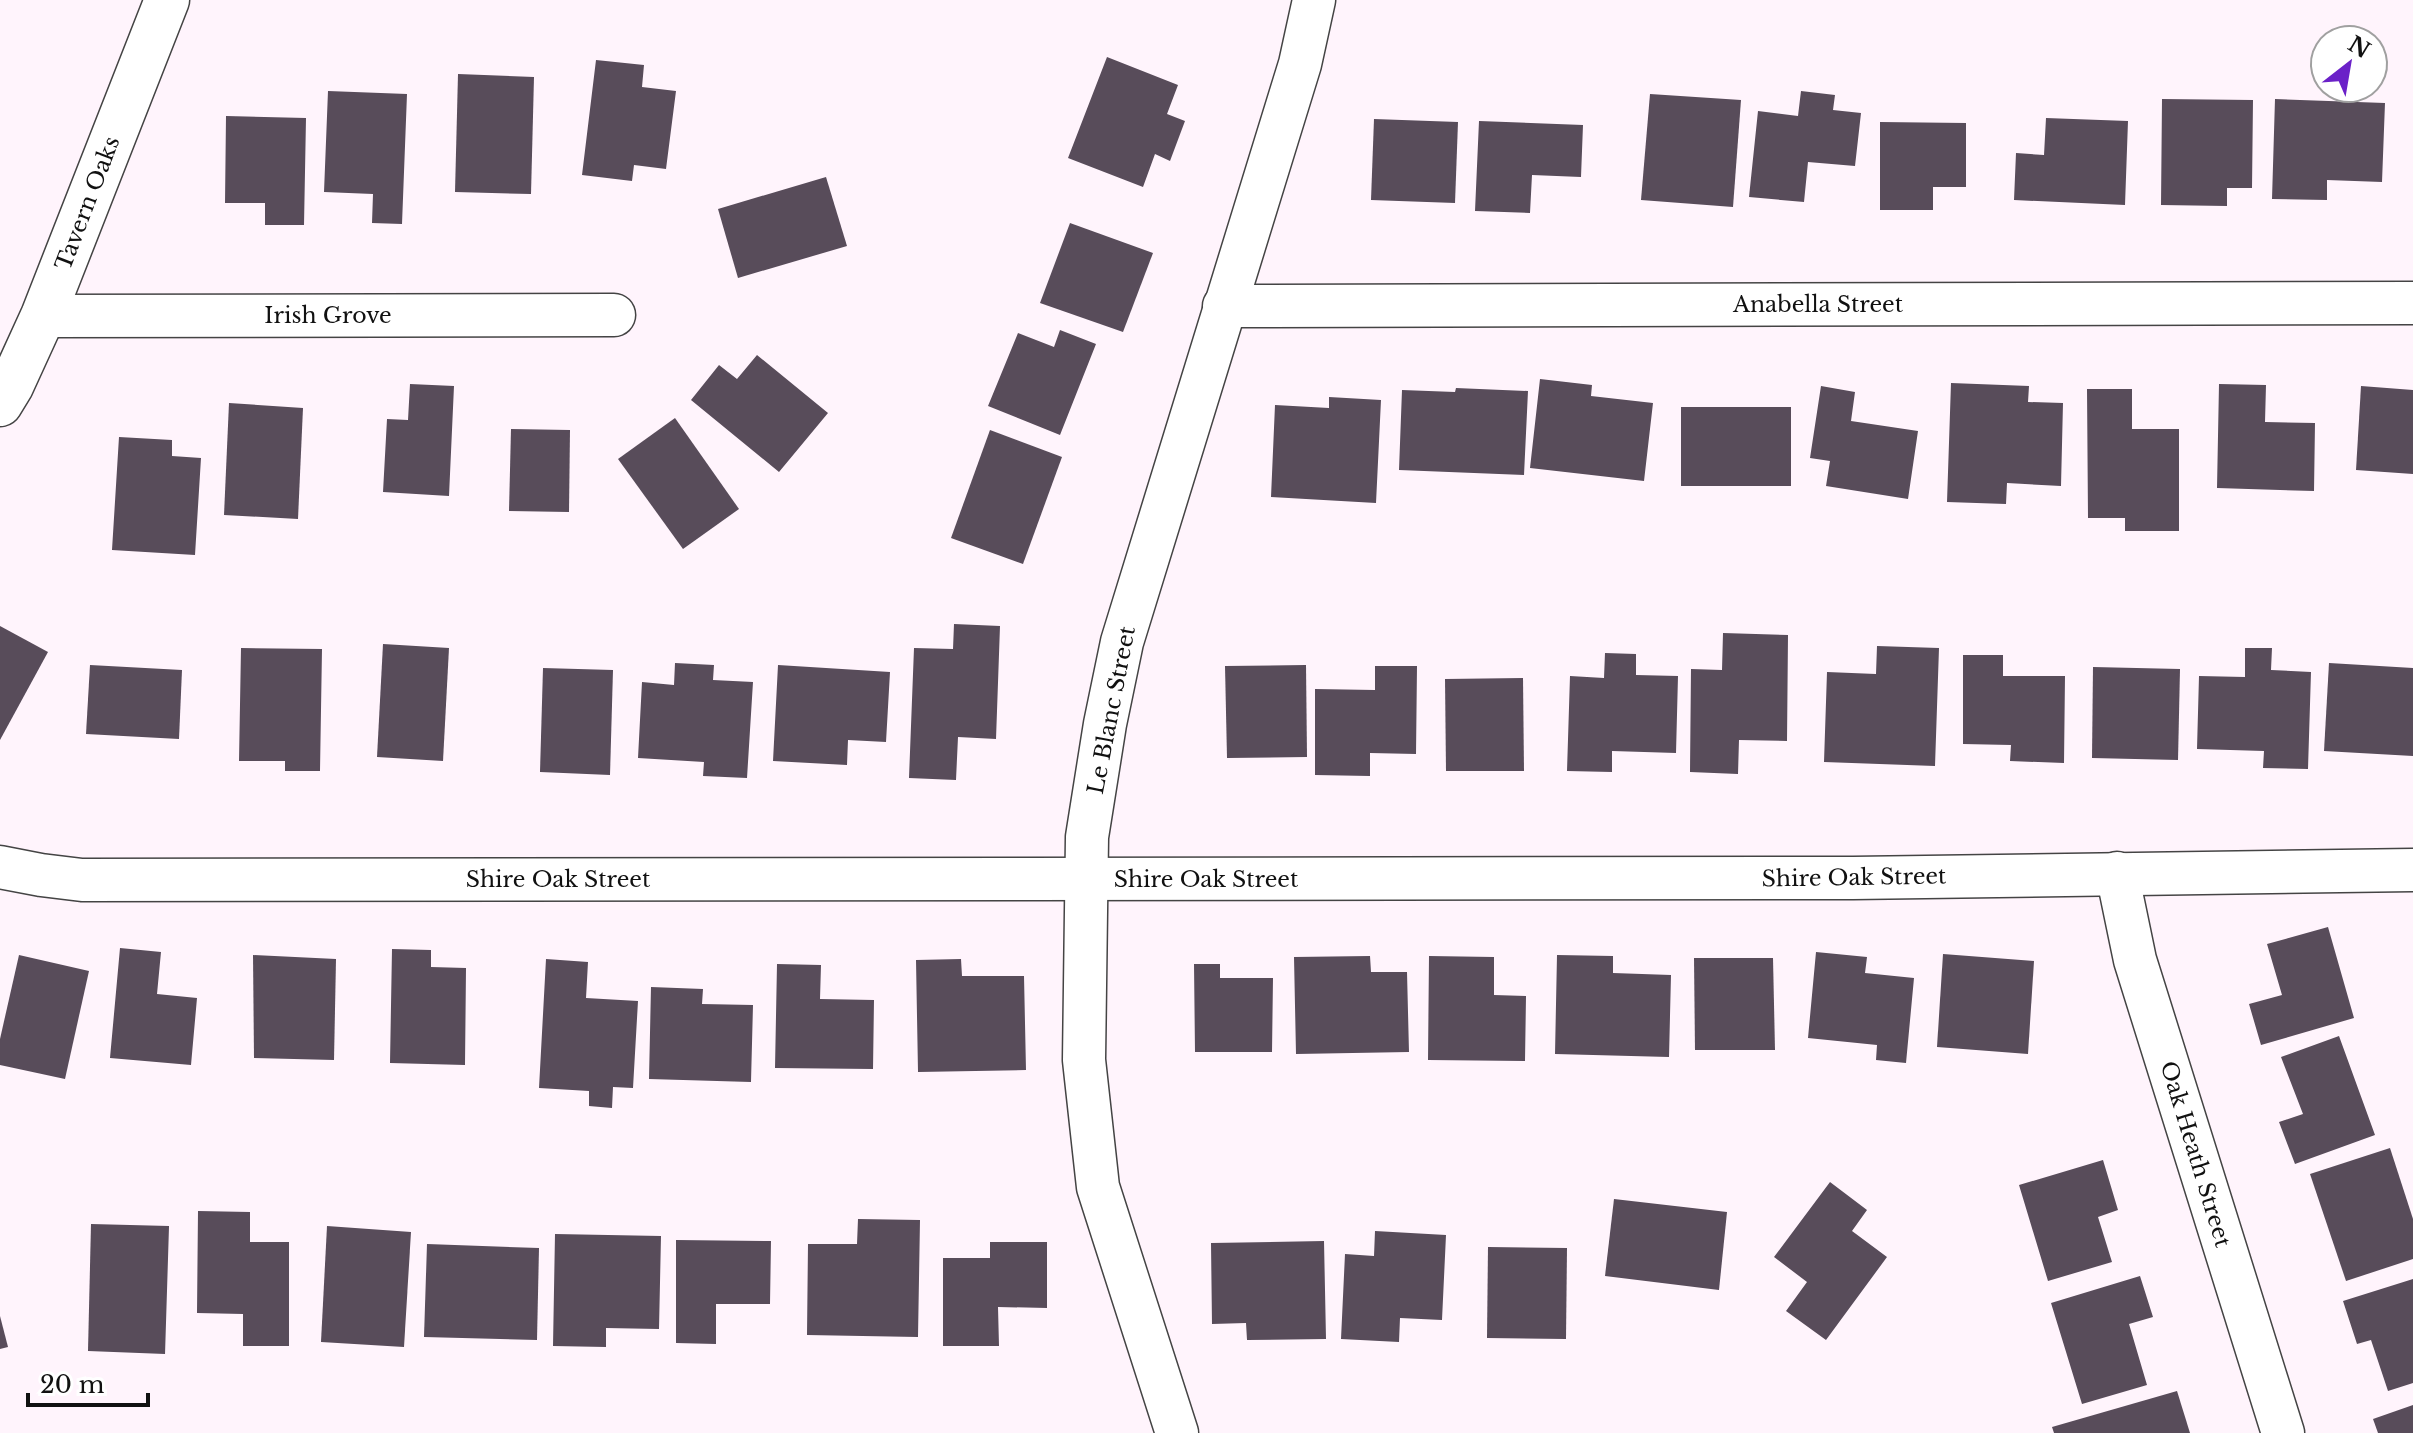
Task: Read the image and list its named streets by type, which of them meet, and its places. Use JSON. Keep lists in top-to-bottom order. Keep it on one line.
{"streets":{"street":["Tavern Oaks","Anabella Street","Irish Grove","Le Blanc Street","Shire Oak Street","Oak Heath Street"]},"crossings":[["Tavern Oaks","Irish Grove"],["Anabella Street","Le Blanc Street"],["Le Blanc Street","Shire Oak Street"],["Shire Oak Street","Oak Heath Street"]],"scale_bar":"20 m","north":"top right"}
